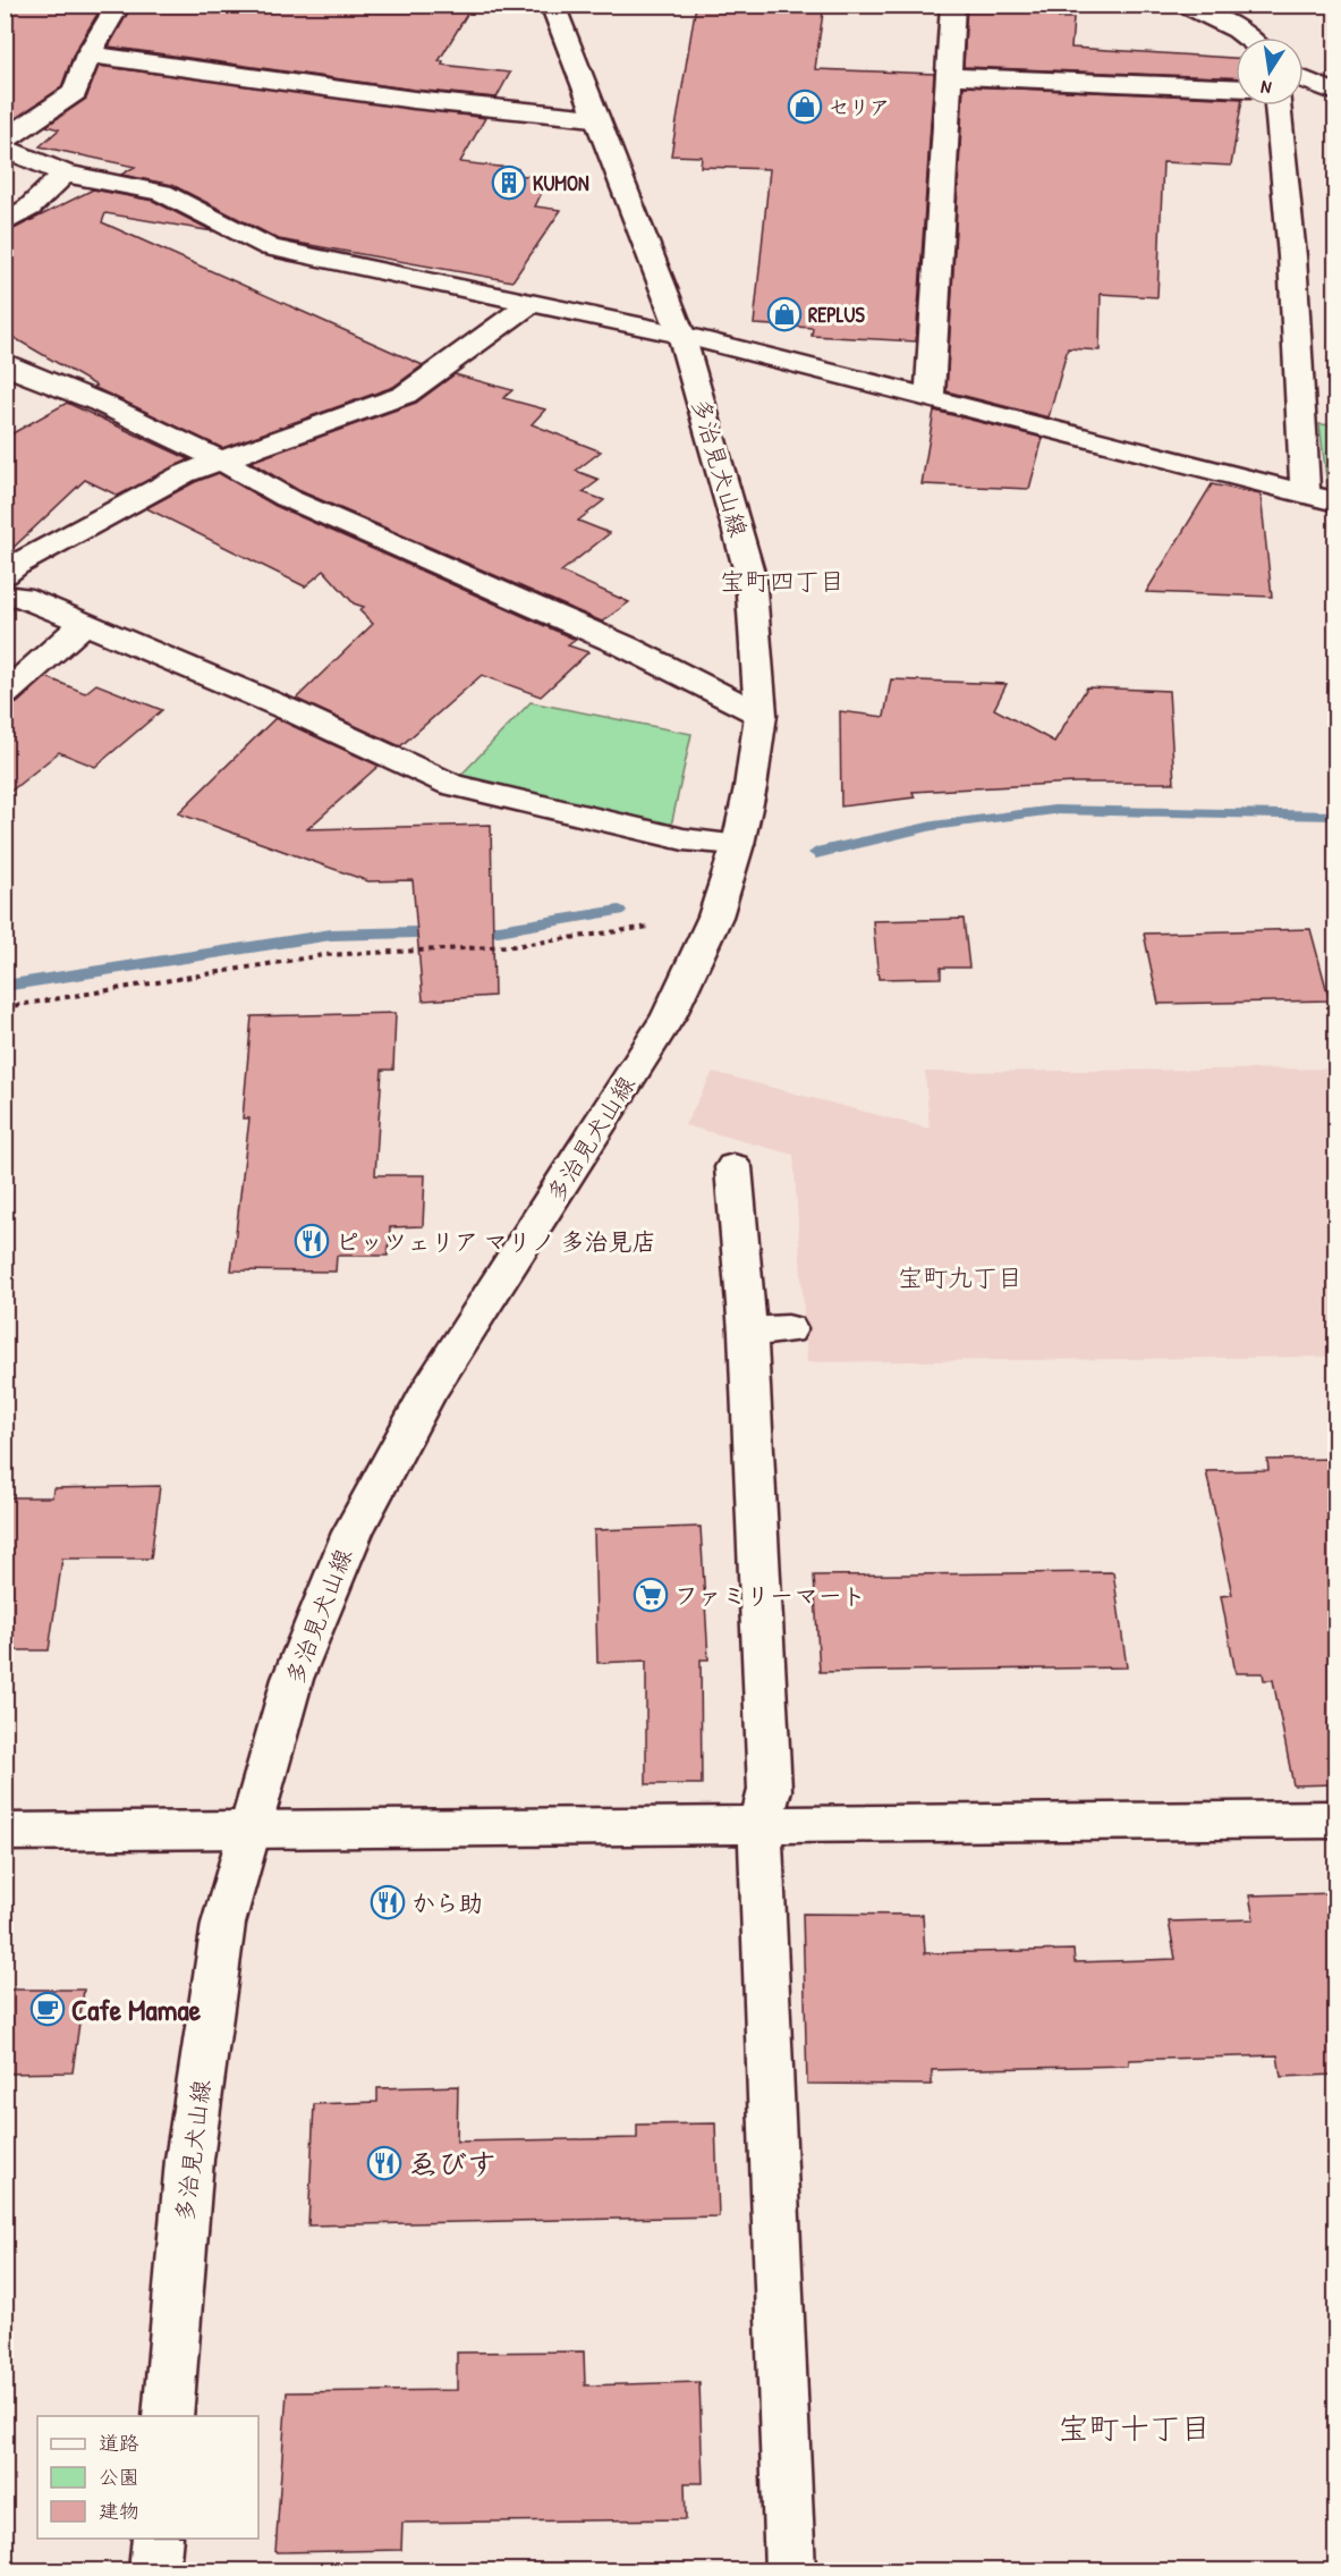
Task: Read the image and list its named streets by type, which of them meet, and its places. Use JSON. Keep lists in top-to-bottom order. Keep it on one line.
{"streets":{"street":["多治見犬山線"]},"districts":["宝町四丁目","宝町九丁目","宝町十丁目"],"places":{"shop":["セリア","REPLUS"],"building":["KUMON"],"restaurant":["ピッツェリア マリノ 多治見店","から助","ゑびす"],"supermarket":["ファミリーマート"],"cafe":["Cafe Mamae"]},"legend":["道路","公園","建物"],"north":"bottom"}
